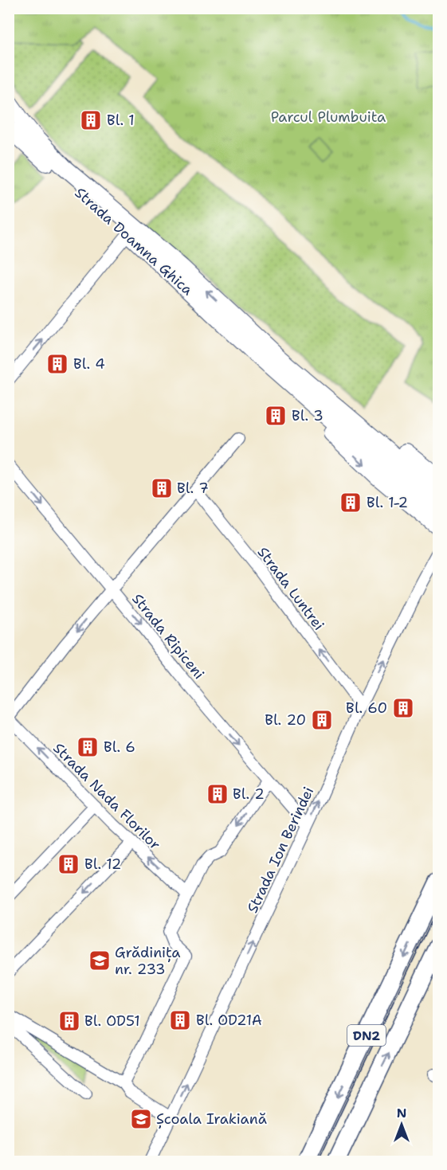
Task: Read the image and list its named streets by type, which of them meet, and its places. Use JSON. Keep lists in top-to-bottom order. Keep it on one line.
{"streets":{"main road":["Strada Doamna Ghica","DN2"],"street":["Strada Luntrei","Strada Ripiceni","Strada Nada Florilor","Strada Ion Berindei"]},"crossings":[["Strada Luntrei","Strada Ion Berindei"],["Strada Ripiceni","Strada Ion Berindei"]],"one_way":["Strada Luntrei","Strada Ripiceni","Strada Nada Florilor"],"parks":["Parcul Plumbuita"],"places":{"building":["Bl. 1","Bl. 4","Bl. 3","Bl. 7","Bl. 1-2","Bl. 60","Bl. 20","Bl. 6","Bl. 2","Bl. 12","Bl. OD21A","Bl. OD51"],"school or university":["Grădinița nr. 233","Școala Irakiană"]},"north":"top"}
